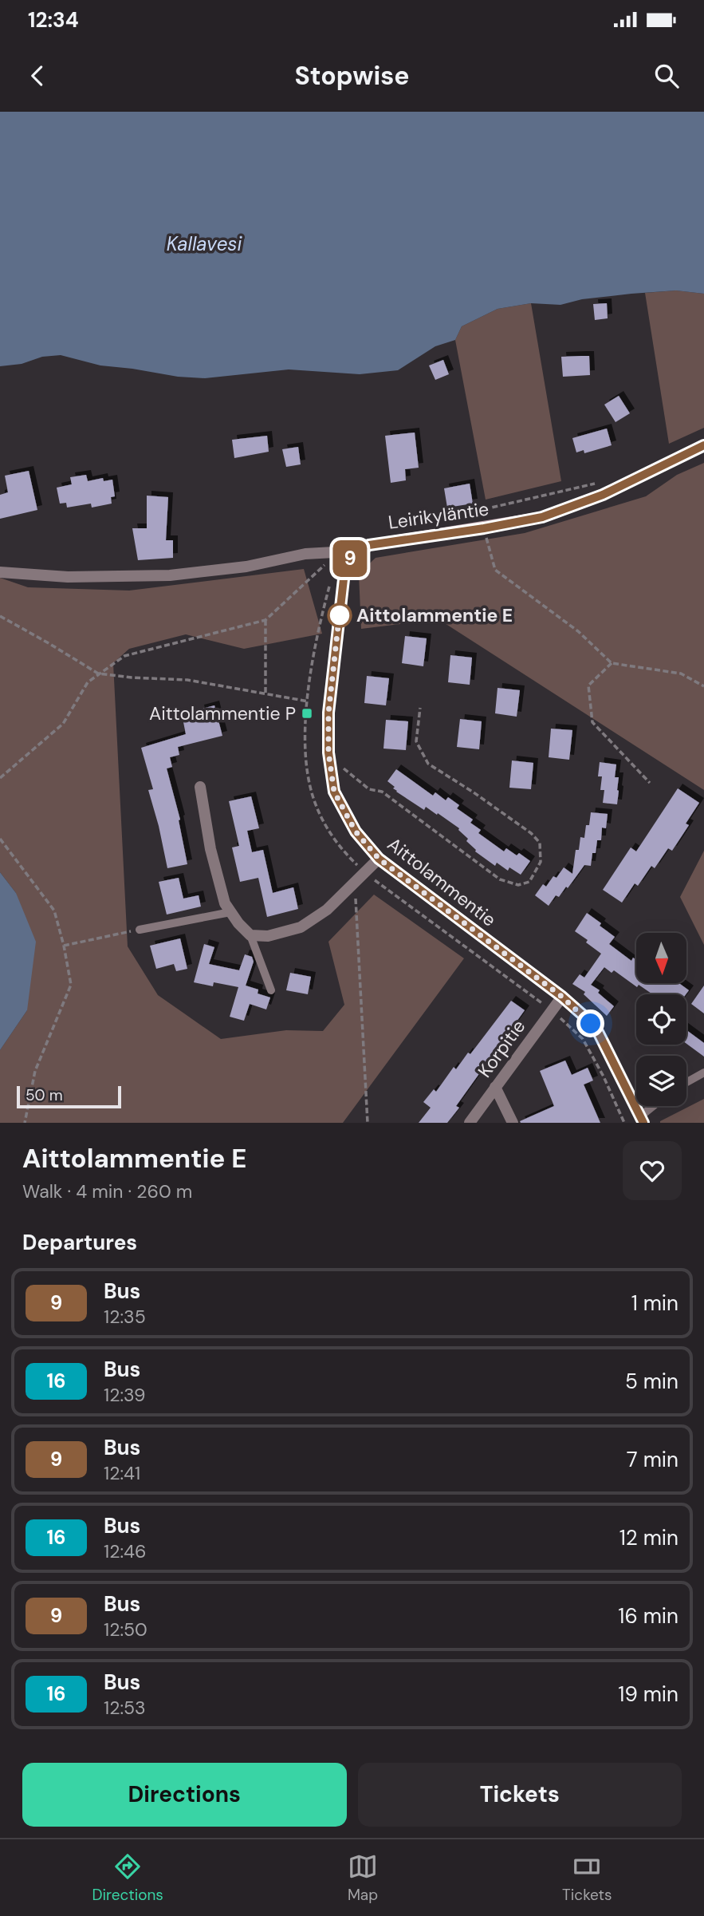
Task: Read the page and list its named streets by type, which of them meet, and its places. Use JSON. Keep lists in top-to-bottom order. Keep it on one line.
{"streets":{"street":["Leirikyläntie","Aittolammentie","Korpitie"]},"crossings":[["Leirikyläntie","Aittolammentie"],["Aittolammentie","Korpitie"]],"water":["Kallavesi"],"places":{"other":["Aittolammentie E"],"transit":["Aittolammentie P"]},"lines":["bus line 9"],"scale_bar":"50 m","north":"bottom","page":{"status":"12:34","header":"Stopwise","on_map":"9","scale":"50 m","heading":[["Aittolammentie E","Walk · 4 min · 260 m"],"Departures"],"list":[{"mark":"9","name":"Bus","note":"12:35","value":"1 min"},{"mark":"16","name":"Bus","note":"12:39","value":"5 min"},{"mark":"9","name":"Bus","note":"12:41","value":"7 min"},{"mark":"16","name":"Bus","note":"12:46","value":"12 min"},{"mark":"9","name":"Bus","note":"12:50","value":"16 min"},{"mark":"16","name":"Bus","note":"12:53","value":"19 min"}],"buttons":["Directions","Tickets"],"tabs":["Directions","Map","Tickets"]}}
